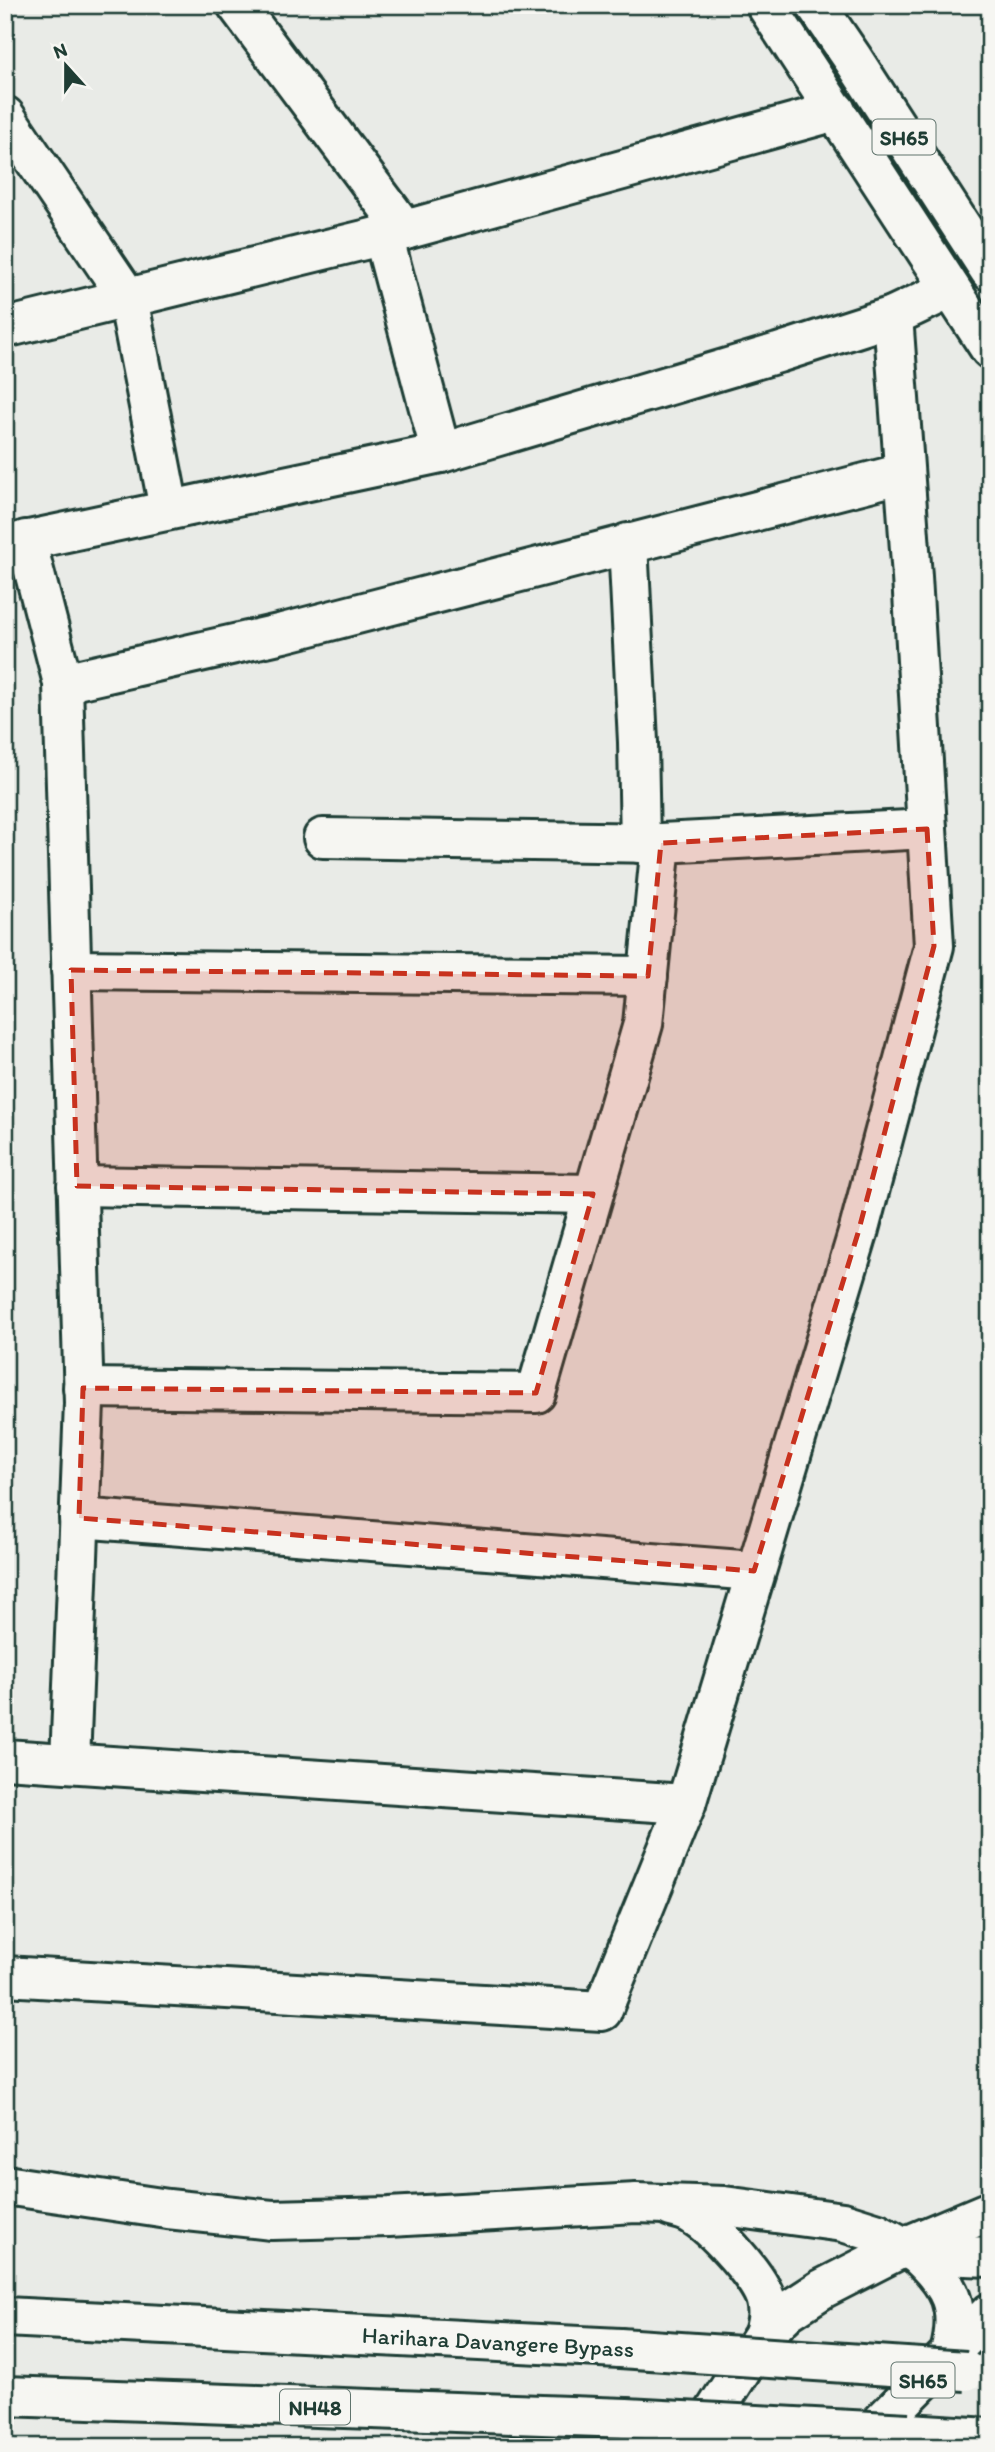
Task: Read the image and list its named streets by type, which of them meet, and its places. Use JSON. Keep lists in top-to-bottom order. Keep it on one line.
{"streets":{"main road":["SH65","Harihara Davangere Bypass","NH48"]},"crossings":[["SH65","Harihara Davangere Bypass"]],"north":"top"}
